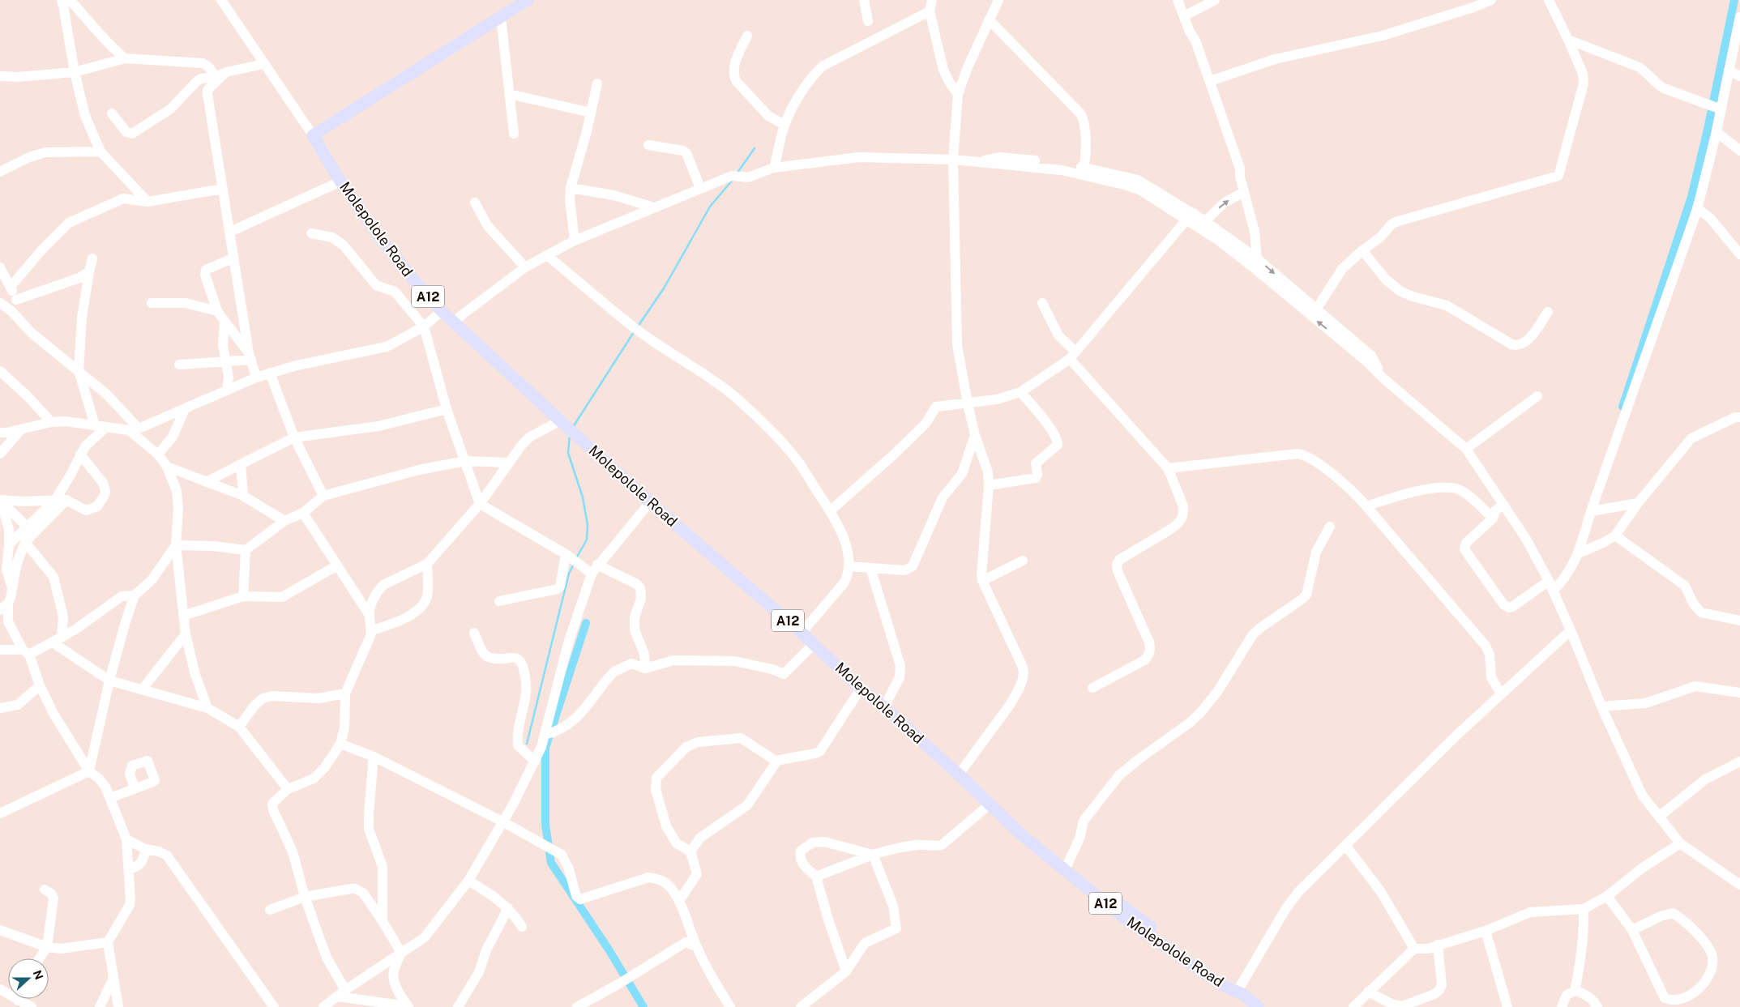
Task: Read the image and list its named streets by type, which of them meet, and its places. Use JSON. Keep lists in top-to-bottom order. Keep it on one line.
{"streets":{"main road":["Molepolole Road","A12"]},"north":"right"}
